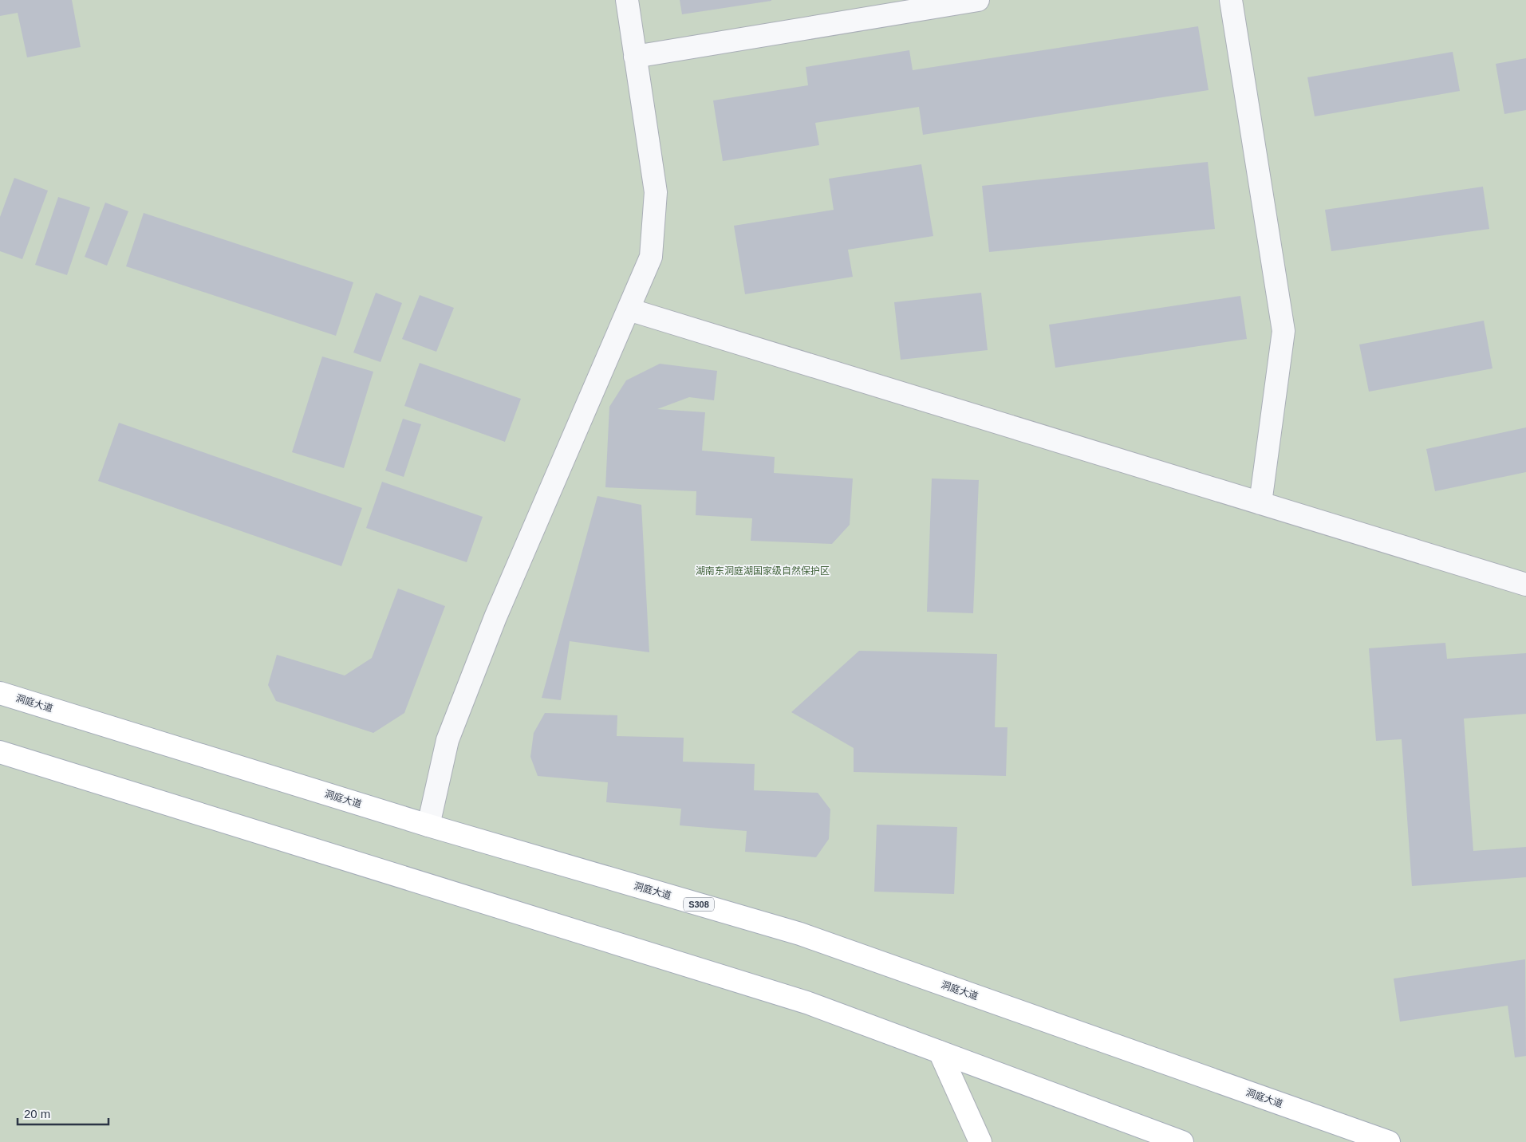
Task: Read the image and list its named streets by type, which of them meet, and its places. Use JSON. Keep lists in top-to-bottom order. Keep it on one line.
{"streets":{"main road":["洞庭大道","S308"]},"parks":["湖南东洞庭湖国家级自然保护区"],"scale_bar":"20 m"}
